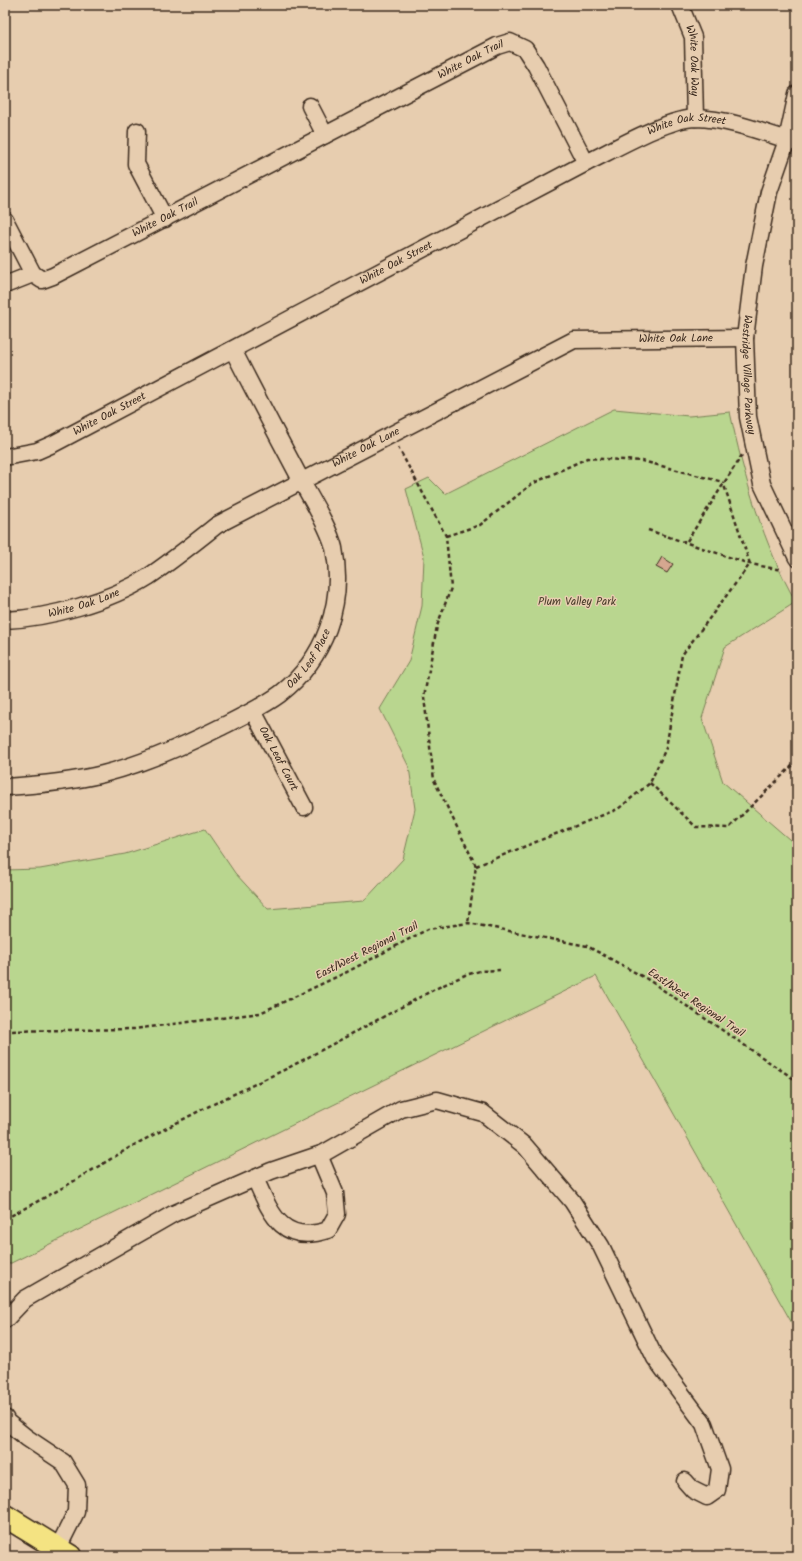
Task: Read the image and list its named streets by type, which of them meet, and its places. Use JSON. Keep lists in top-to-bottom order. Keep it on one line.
{"streets":{"street":["White Oak Trail","White Oak Way","White Oak Street","White Oak Lane","Westridge Village Parkway","Oak Leaf Place","Oak Leaf Court"],"path":["East/West Regional Trail"]},"crossings":[["White Oak Trail","White Oak Street"],["White Oak Way","White Oak Street"],["White Oak Street","Westridge Village Parkway"],["White Oak Street","Oak Leaf Place"],["White Oak Lane","Westridge Village Parkway"],["White Oak Lane","Oak Leaf Place"],["Oak Leaf Place","Oak Leaf Court"]],"parks":["Plum Valley Park"]}
